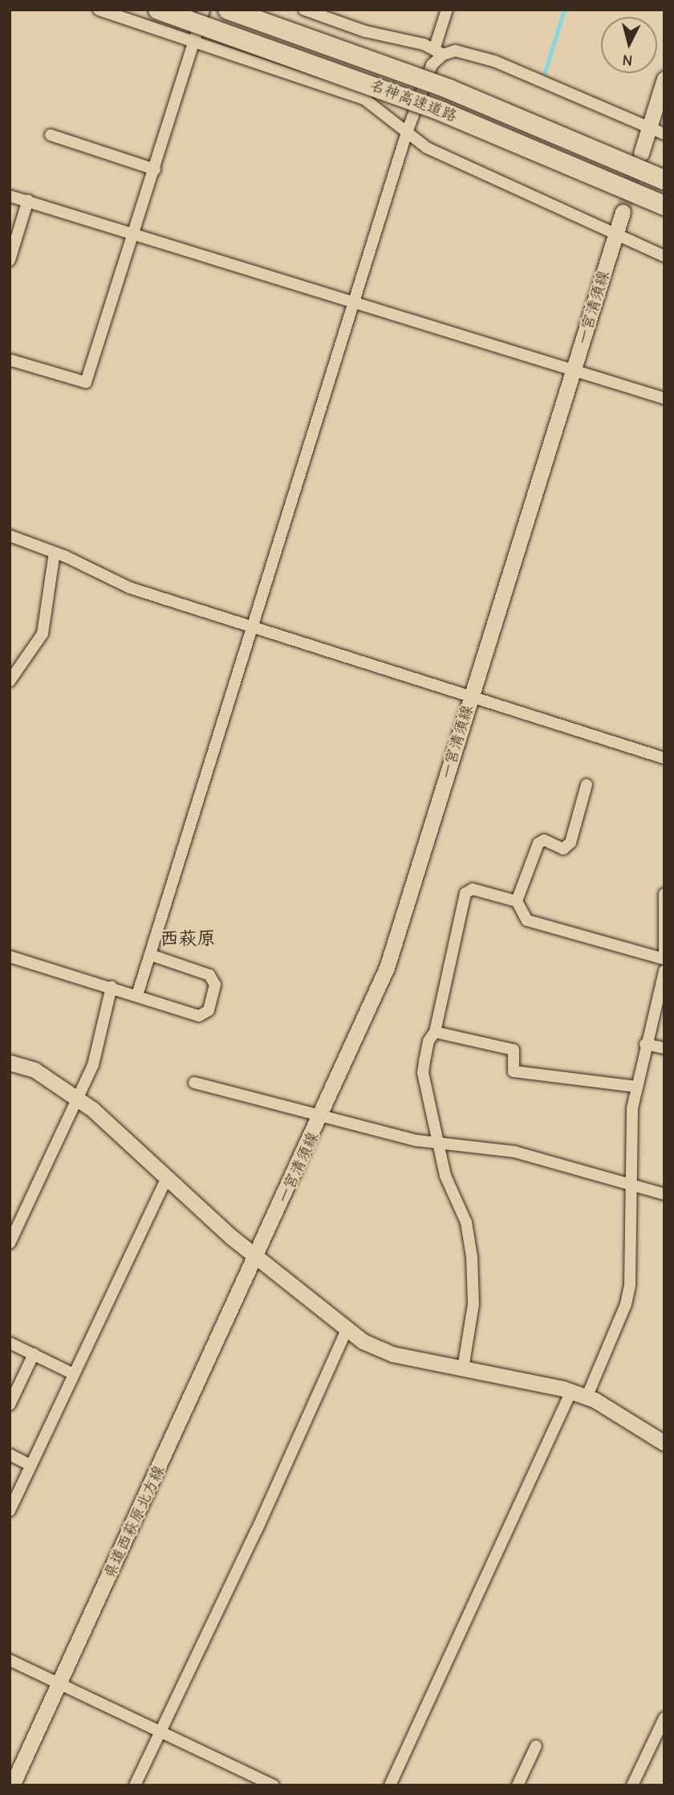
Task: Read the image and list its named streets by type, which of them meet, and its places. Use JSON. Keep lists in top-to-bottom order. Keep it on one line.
{"streets":{"highway":["名神高速道路"],"main road":["一宮清須線","県道西萩原北方線"]},"crossings":[["一宮清須線","県道西萩原北方線"]],"districts":["西萩原"],"north":"bottom"}
